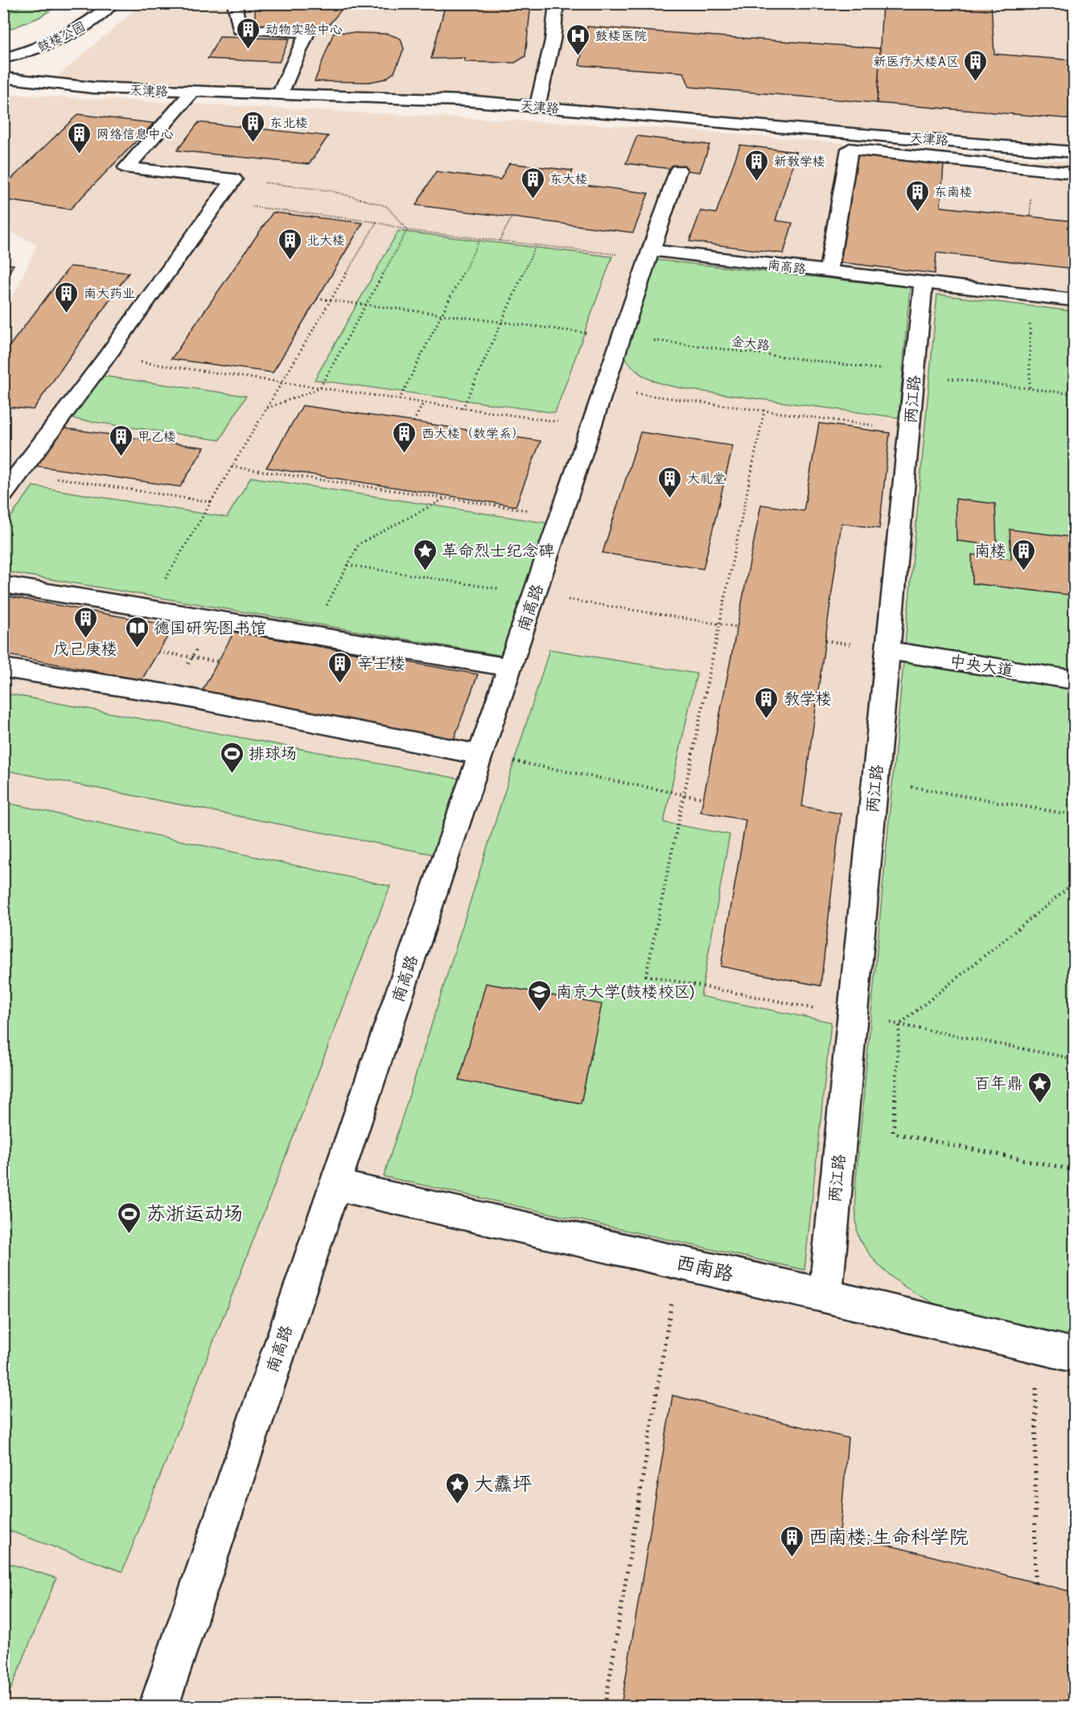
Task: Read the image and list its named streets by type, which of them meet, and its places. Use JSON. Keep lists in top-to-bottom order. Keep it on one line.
{"streets":{"street":["鼓楼公园","天津路","南高路","两江路","中央大道","西南路"],"path":["金大路"]},"crossings":[["南高路","金大路"],["南高路","两江路"],["南高路","西南路"],["两江路","中央大道"],["两江路","西南路"]],"places":{"building":["动物实验中心","新医疗大楼A区","东北楼","网络信息中心","新教学楼","东大楼","东南楼","北大楼","南大药业","西大楼（数学系）","甲乙楼","大礼堂","南楼","戊己庚楼","辛壬楼","教学楼","西南楼;生命科学院"],"hospital":["鼓楼医院"],"place":["革命烈士纪念碑","百年鼎","大纛坪"],"library":["德国研究图书馆"],"sports":["排球场","苏浙运动场"],"school or university":["南京大学(鼓楼校区)"]}}
